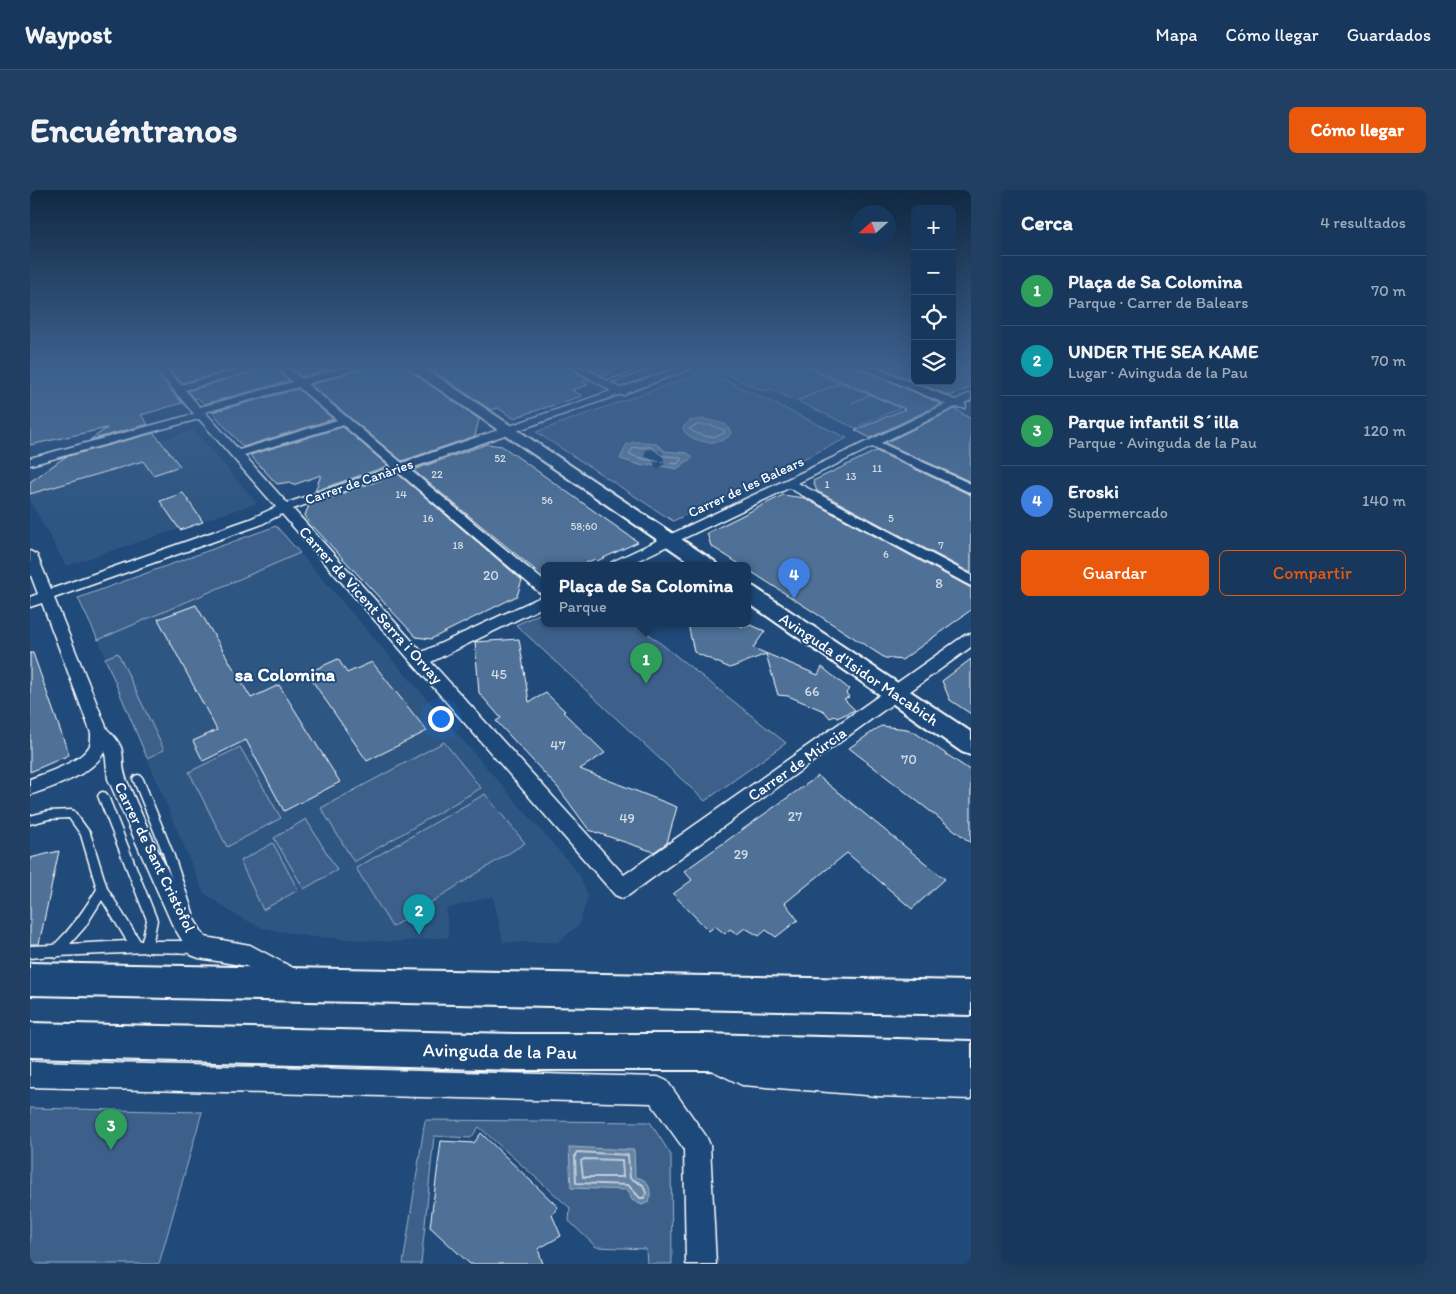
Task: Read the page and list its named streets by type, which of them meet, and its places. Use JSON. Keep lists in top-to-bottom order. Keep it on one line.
{"streets":{"main road":["Avinguda d'Isidor Macabich","Avinguda de la Pau"],"street":["Carrer de Canàries","Carrer de les Balears","Carrer de Vicent Serra i Orvay","Carrer de Múrcia","Carrer de Sant Cristòfol"]},"crossings":[["Carrer de Canàries","Carrer de Vicent Serra i Orvay"],["Carrer de Vicent Serra i Orvay","Carrer de Múrcia"],["Avinguda d'Isidor Macabich","Carrer de Múrcia"]],"districts":["sa Colomina"],"house_numbers":["52","11","22","13","1","14","56","16","5","58;60","18","7","6","20","8","45","66","47","70","27","49","29"],"north":"left","page":{"header":"Waypost","nav":["Mapa","Cómo llegar","Guardados"],"buttons":["Cómo llegar",["Guardar","Compartir"]],"title":"Encuéntranos","heading":["Cerca","4 resultados"],"map_buttons":["+","−"],"list":[{"mark":"1","name":"Plaça de Sa Colomina","note":"Parque · Carrer de Balears","value":"70 m"},{"mark":"2","name":"UNDER THE SEA KAME","note":"Lugar · Avinguda de la Pau","value":"70 m"},{"mark":"3","name":"Parque infantil S´illa","note":"Parque · Avinguda de la Pau","value":"120 m"},{"mark":"4","name":"Eroski","note":"Supermercado","value":"140 m"}],"pins":["4","1","2","3"],"popup":["Plaça de Sa Colomina","Parque"]}}
